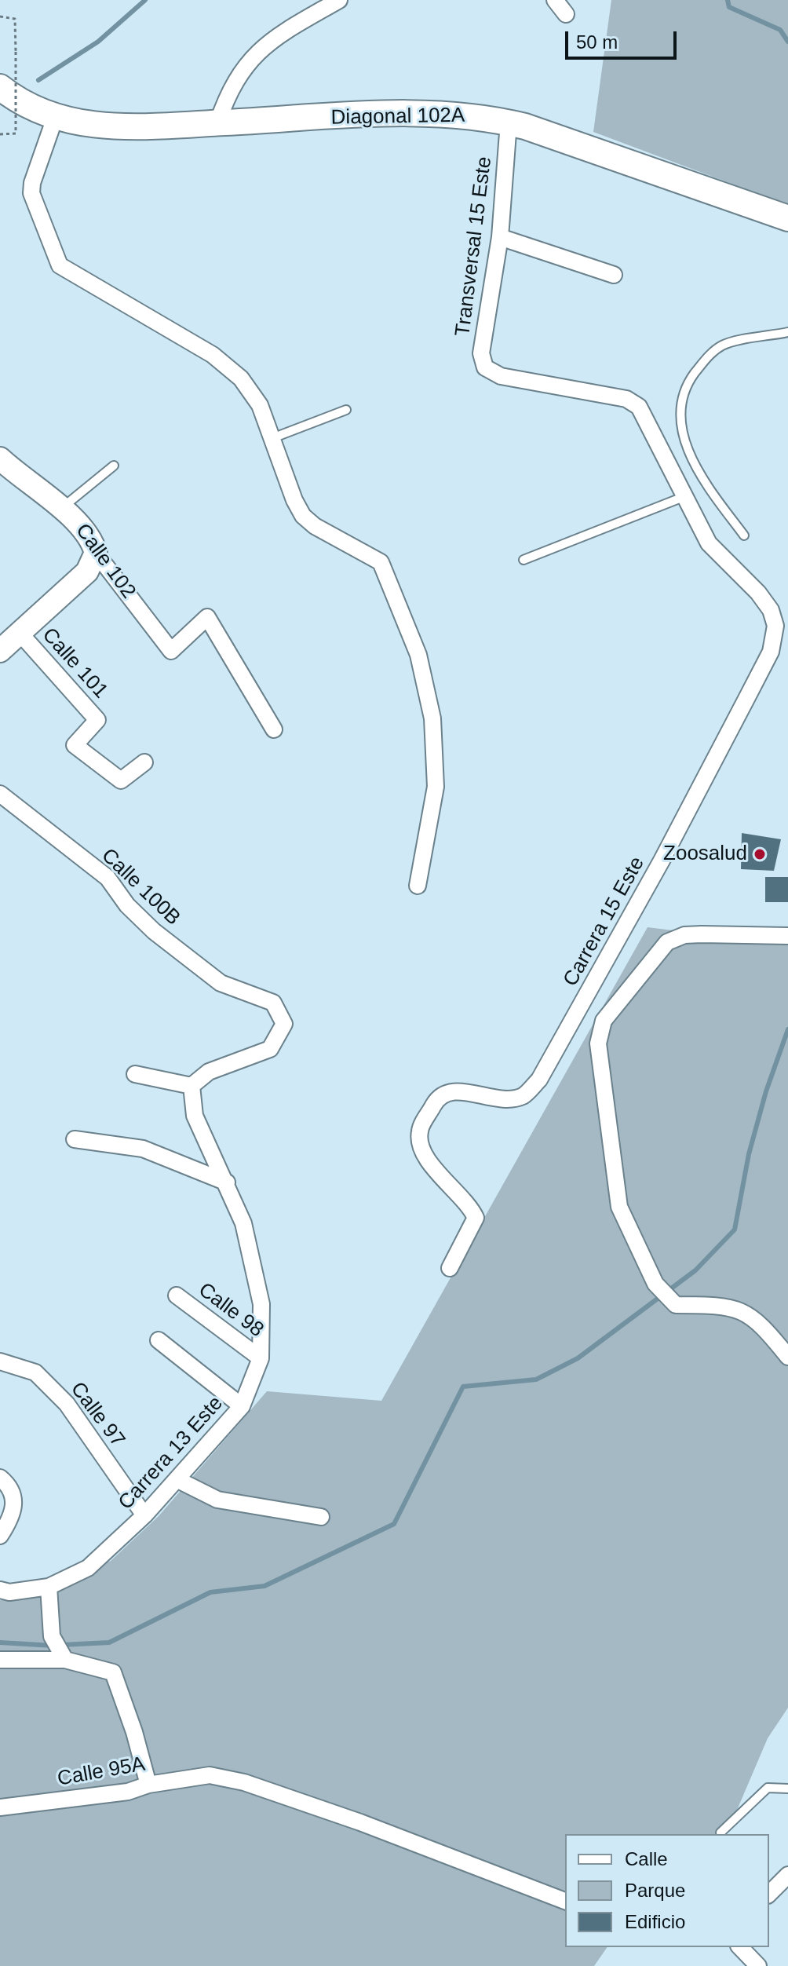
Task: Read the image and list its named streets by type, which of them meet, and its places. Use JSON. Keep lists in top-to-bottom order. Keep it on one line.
{"streets":{"main road":["Diagonal 102A"],"street":["Transversal 15 Este","Calle 102","Calle 101","Calle 100B","Carrera 15 Este","Calle 98","Calle 97","Carrera 13 Este","Calle 95A"]},"crossings":[["Diagonal 102A","Transversal 15 Este"],["Transversal 15 Este","Carrera 15 Este"],["Calle 100B","Carrera 13 Este"],["Calle 98","Carrera 13 Este"],["Calle 97","Carrera 13 Este"]],"places":["Zoosalud"],"legend":["Calle","Parque","Edificio"],"scale_bar":"50 m"}
